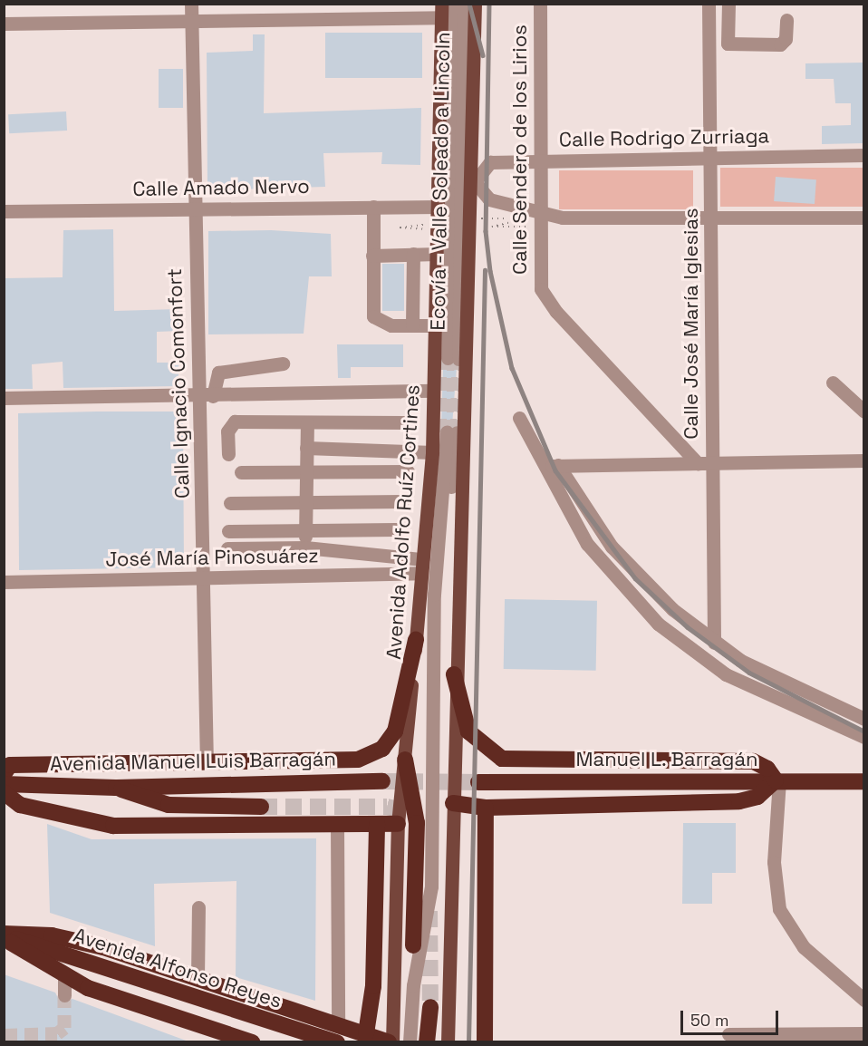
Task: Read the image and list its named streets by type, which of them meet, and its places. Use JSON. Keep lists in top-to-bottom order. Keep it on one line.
{"streets":{"highway":["Manuel L. Barragán","Avenida Manuel Luis Barragán","Avenida Alfonso Reyes"],"main road":["Avenida Adolfo Ruíz Cortines"],"street":["Calle Rodrigo Zurriaga","Calle Sendero de los Lirios","Ecovía - Valle Soleado a Lincoln","Calle Amado Nervo","Calle José María Iglesias","Calle Ignacio Comonfort","José María Pinosuárez"]},"crossings":[["Calle Rodrigo Zurriaga","Calle Sendero de los Lirios"],["Calle Rodrigo Zurriaga","Ecovía - Valle Soleado a Lincoln"],["Calle Rodrigo Zurriaga","Calle Amado Nervo"],["Calle Rodrigo Zurriaga","Calle José María Iglesias"],["Calle Rodrigo Zurriaga","Avenida Adolfo Ruíz Cortines"],["Ecovía - Valle Soleado a Lincoln","Calle Amado Nervo"],["Ecovía - Valle Soleado a Lincoln","Avenida Adolfo Ruíz Cortines"],["Calle Amado Nervo","Calle Ignacio Comonfort"],["Calle Amado Nervo","Avenida Adolfo Ruíz Cortines"],["Calle Ignacio Comonfort","José María Pinosuárez"],["Avenida Adolfo Ruíz Cortines","José María Pinosuárez"]],"scale_bar":"50 m"}
